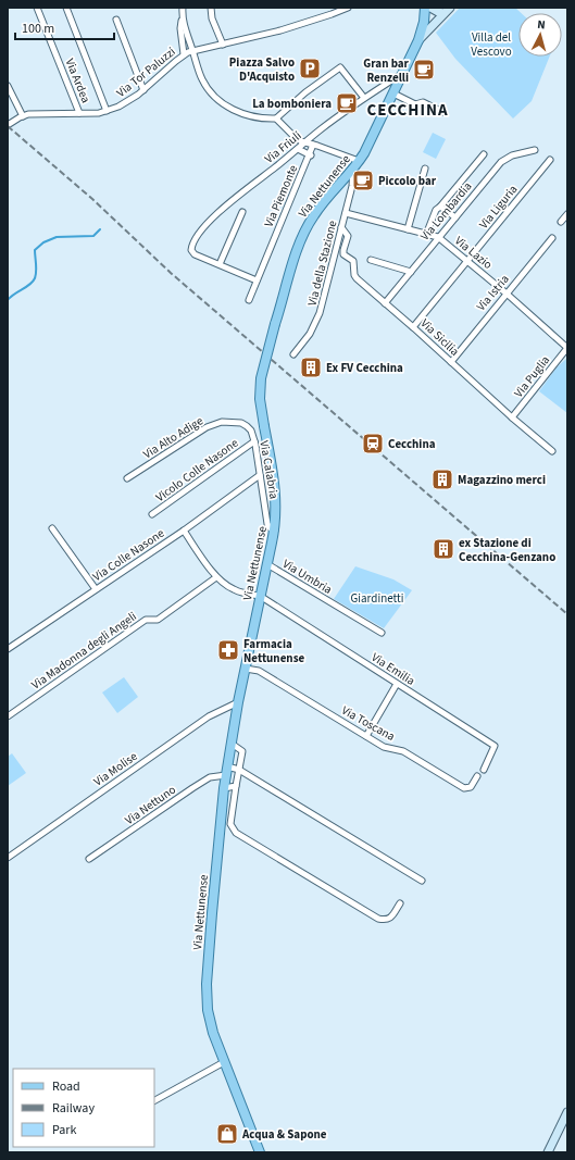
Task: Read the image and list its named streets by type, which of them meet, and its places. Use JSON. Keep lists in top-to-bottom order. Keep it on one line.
{"streets":{"main road":["Via Nettunense"],"street":["Via Tor Paluzzi","Via Ardea","Via Friuli","Via Piemonte","Via Liguria","Via Lombardia","Via Lazio","Via della Stazione","Via Istria","Via Sicilia","Via Puglia","Via Alto Adige","Vicolo Colle Nasone","Via Calabria","Via Colle Nasone","Via Umbria","Via Madonna degli Angeli","Via Emilia","Via Toscana","Via Molise","Via Nettuno"]},"crossings":[["Via Tor Paluzzi","Via Ardea"],["Via Friuli","Via Nettunense"],["Via Nettunense","Via della Stazione"],["Via Nettunense","Via Calabria"],["Via Nettunense","Via Umbria"],["Via Nettunense","Via Emilia"],["Via Nettunense","Via Toscana"],["Via Nettunense","Via Molise"],["Via Nettunense","Via Nettuno"],["Via Liguria","Via Lazio"],["Via Liguria","Via Sicilia"],["Via Lombardia","Via Lazio"],["Via Lombardia","Via Sicilia"],["Via Lazio","Via della Stazione"],["Via Lazio","Via Istria"],["Via Lazio","Via Puglia"],["Via della Stazione","Via Sicilia"],["Via Istria","Via Sicilia"],["Via Sicilia","Via Puglia"],["Via Alto Adige","Via Calabria"],["Vicolo Colle Nasone","Via Calabria"],["Via Calabria","Via Colle Nasone"]],"districts":["CECCHINA"],"parks":["Villa del Vescovo","Giardinetti"],"places":{"parking":["Piazza Salvo D'Acquisto"],"cafe":["Gran bar Renzelli","La bomboniera","Piccolo bar"],"building":["Ex FV Cecchina","Magazzino merci","ex Stazione di Cecchina-Genzano"],"station":["Cecchina"],"pharmacy":["Farmacia Nettunense"],"shop":["Acqua & Sapone"]},"legend":["Road","Railway","Park"],"scale_bar":"100 m","north":"top"}
